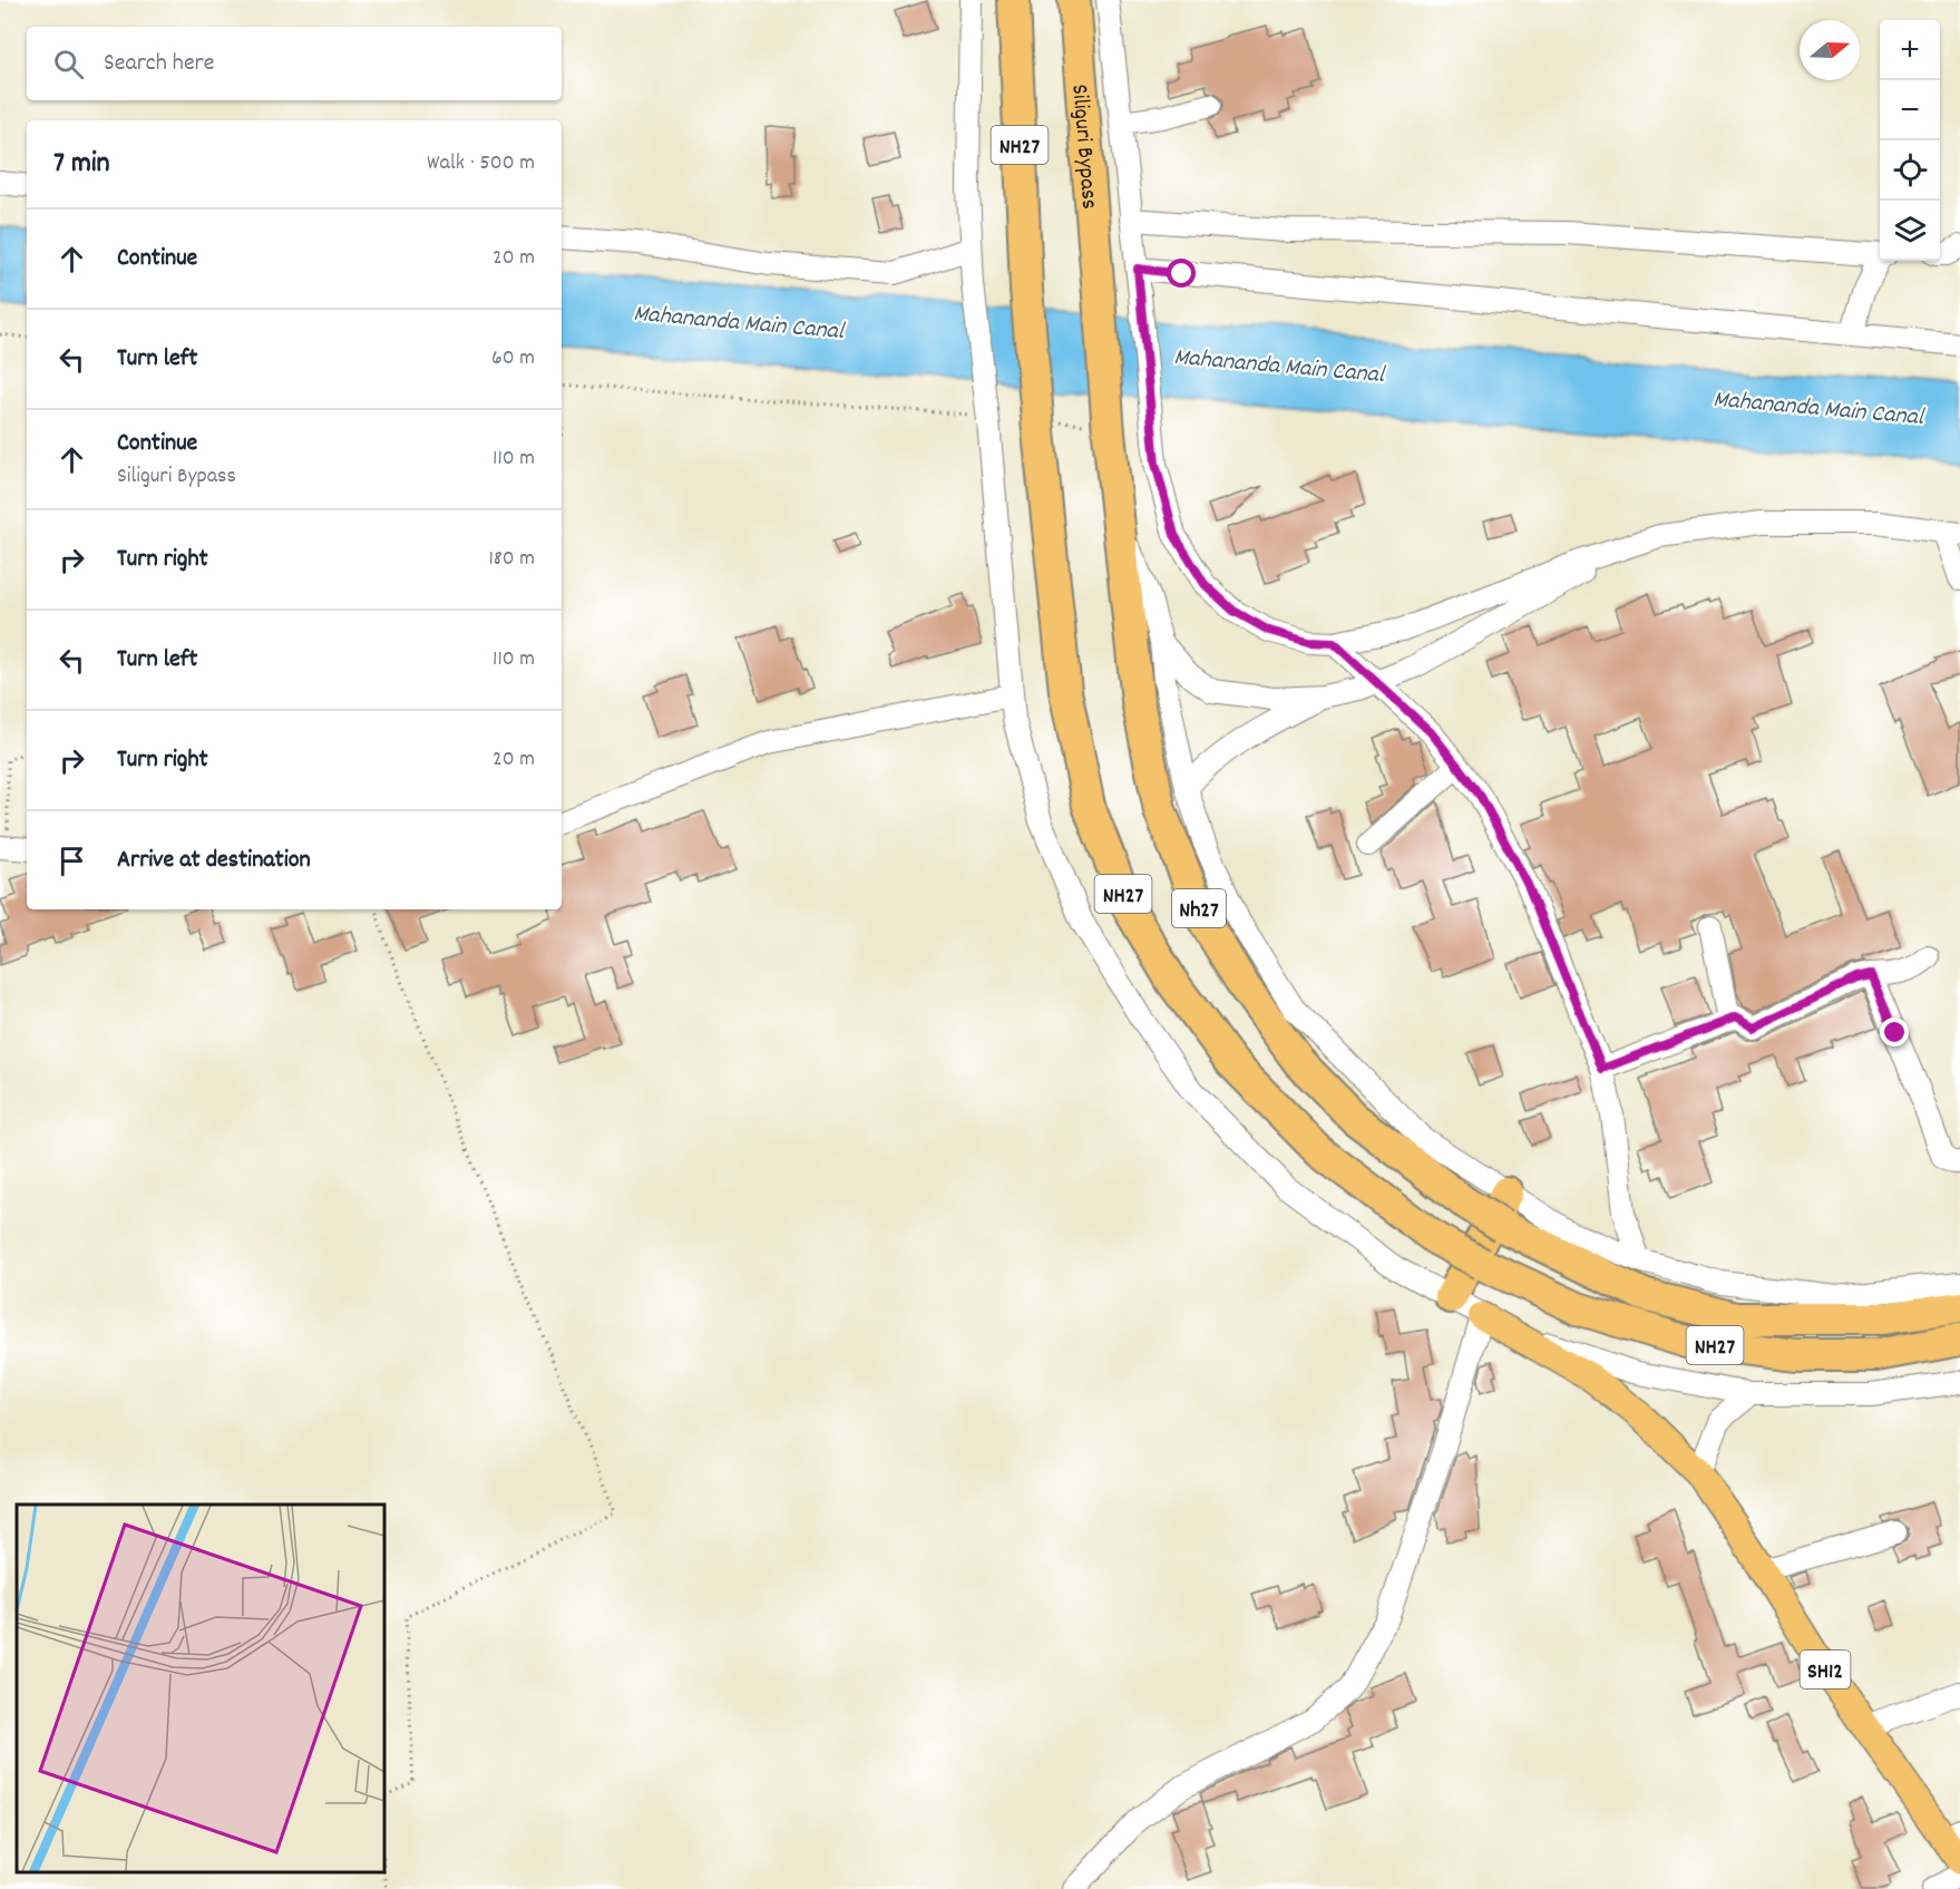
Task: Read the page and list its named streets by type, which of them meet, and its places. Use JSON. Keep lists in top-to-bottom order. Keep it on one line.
{"streets":{"highway":["NH27","Siliguri Bypass","Nh27"],"main road":["SH12"]},"crossings":[["NH27","Siliguri Bypass"],["NH27","Nh27"]],"water":["Mahananda Main Canal"],"north":"right","page":{"map_buttons":["+","−"],"search":"Search here","heading":["7 min","Walk · 500 m"],"list":[["Continue","20 m"],["Turn left","60 m"],["Continue","Siliguri Bypass","110 m"],["Turn right","180 m"],["Turn left","110 m"],["Turn right","20 m"],"Arrive at destination"]}}
